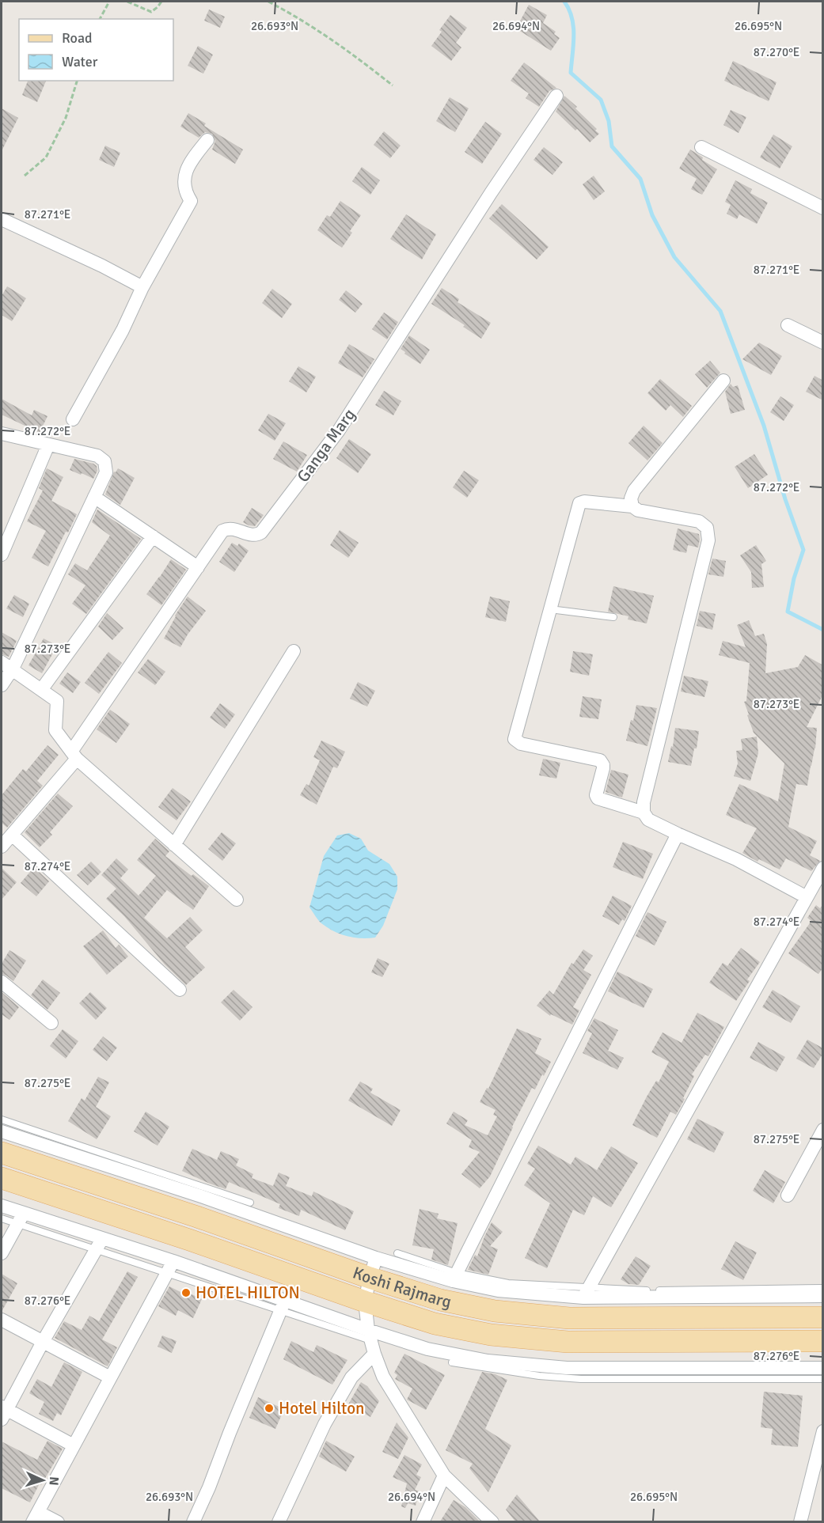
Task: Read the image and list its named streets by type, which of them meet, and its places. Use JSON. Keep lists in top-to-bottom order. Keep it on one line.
{"streets":{"main road":["Koshi Rajmarg"],"street":["Ganga Marg"]},"places":["HOTEL HILTON","Hotel Hilton"],"legend":["Road","Water"],"north":"right","coordinates":["26.693°N","26.694°N","26.695°N","87.270°E","87.271°E","87.272°E","87.273°E","87.274°E","87.275°E","87.276°E"]}
